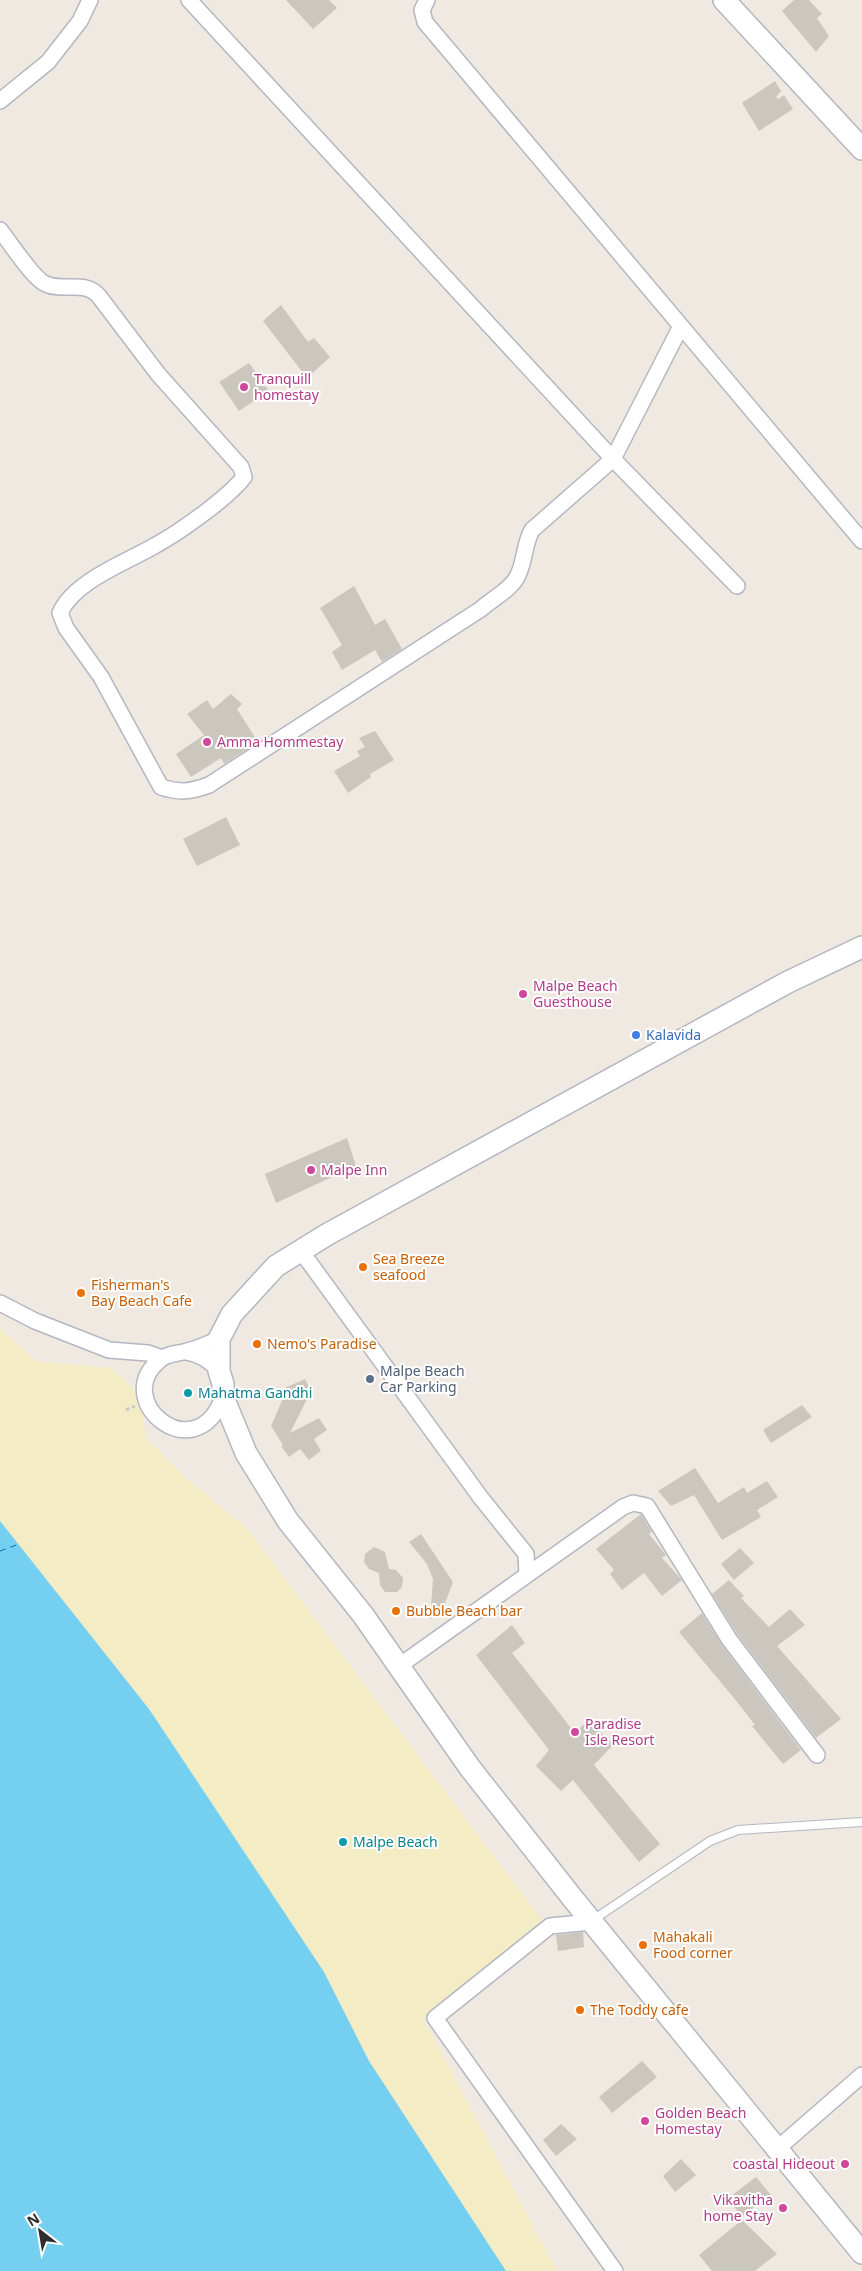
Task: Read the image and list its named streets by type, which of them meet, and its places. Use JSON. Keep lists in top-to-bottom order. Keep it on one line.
{"places":["Tranquill homestay","Amma Hommestay","Malpe Beach Guesthouse","Kalavida","Malpe Inn","Sea Breeze seafood","Fisherman's Bay Beach Cafe","Nemo's Paradise","Malpe Beach Car Parking","Mahatma Gandhi","Bubble Beach bar","Paradise Isle Resort","Malpe Beach","Mahakali Food corner","The Toddy cafe","Golden Beach Homestay","coastal Hideout","Vikavitha home Stay"],"north":"top left"}
